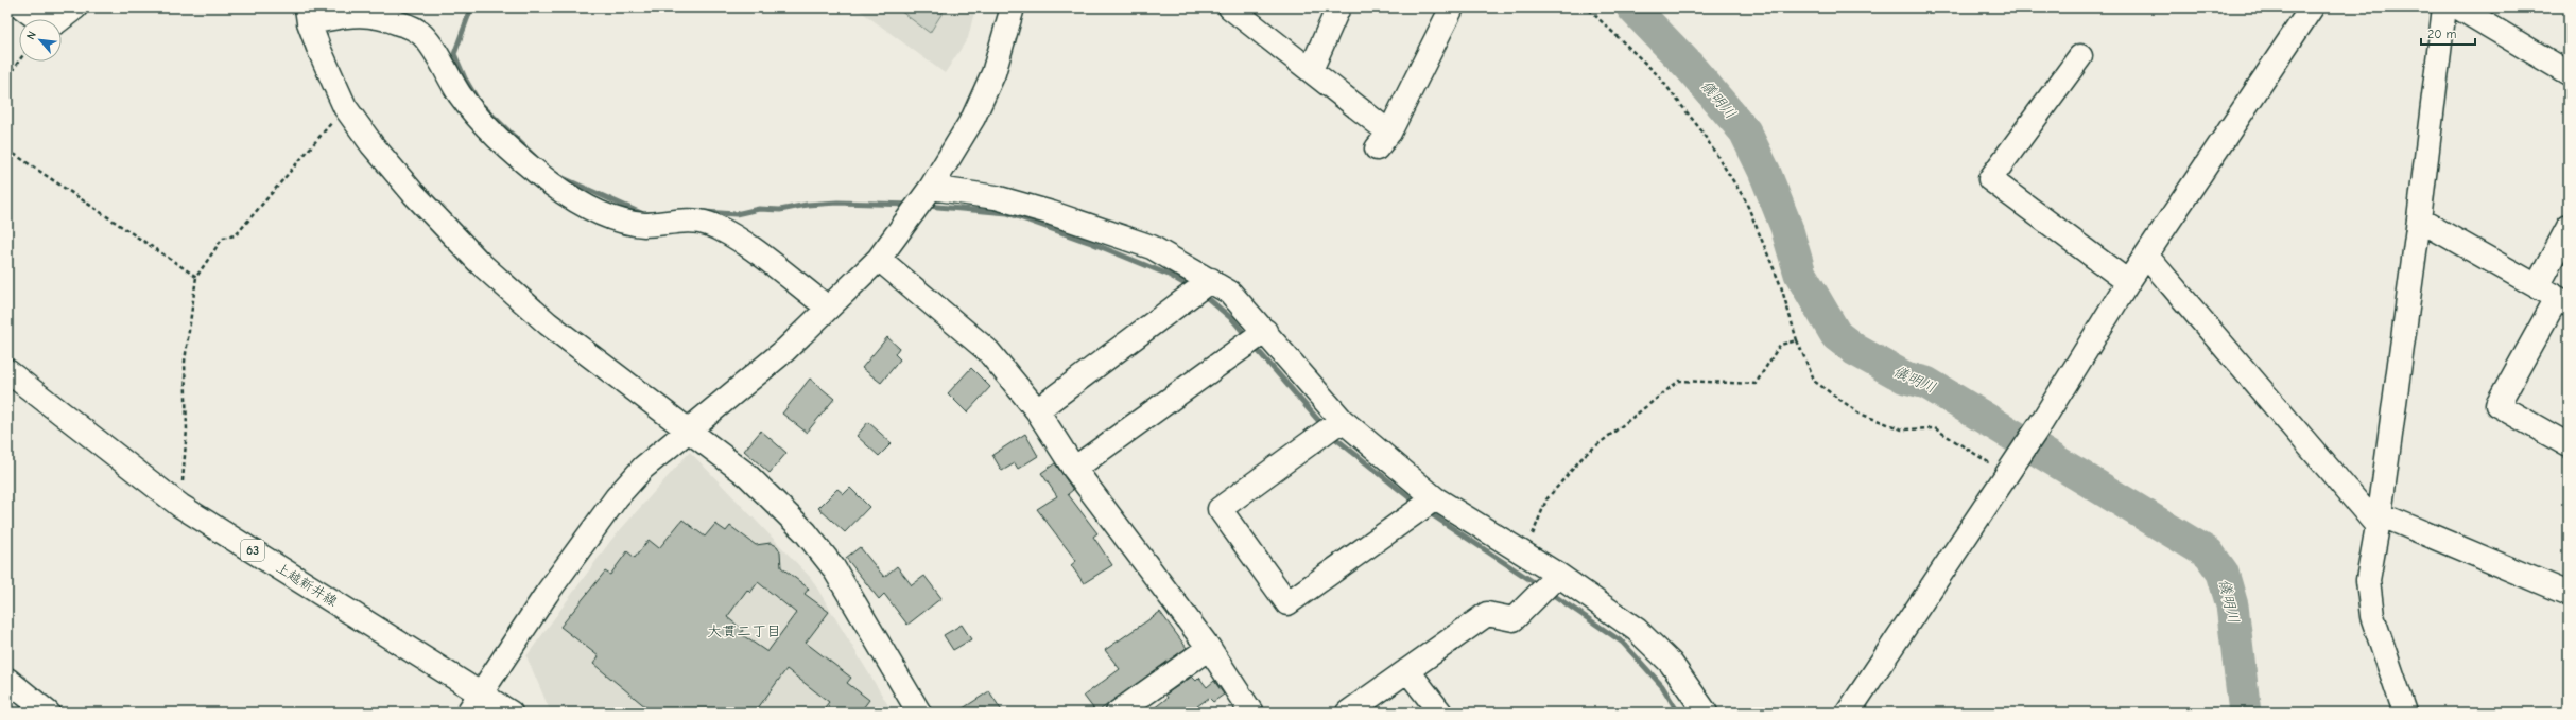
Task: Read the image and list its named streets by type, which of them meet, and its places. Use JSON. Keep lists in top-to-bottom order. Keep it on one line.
{"streets":{"street":["63","上越新井線"]},"districts":["大貫二丁目"],"water":["儀明川"],"scale_bar":"20 m","north":"top left"}
